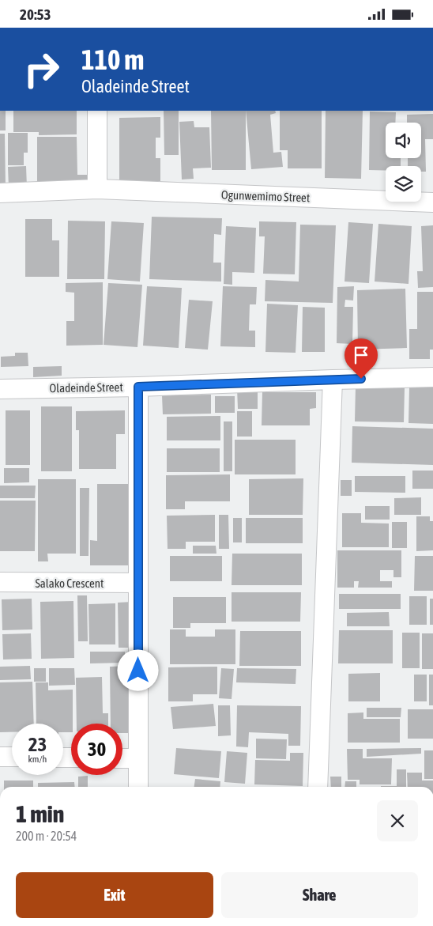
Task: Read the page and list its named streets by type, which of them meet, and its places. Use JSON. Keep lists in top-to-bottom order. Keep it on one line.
{"streets":{"street":["Ogunwemimo Street","Oladeinde Street","Salako Crescent"]},"page":{"status":"20:53","turn":["110 m","Oladeinde Street"],"speed":"23 km/h","limit":"30","heading":["1 min","200 m · 20:54"],"buttons":["Exit","Share"]}}
